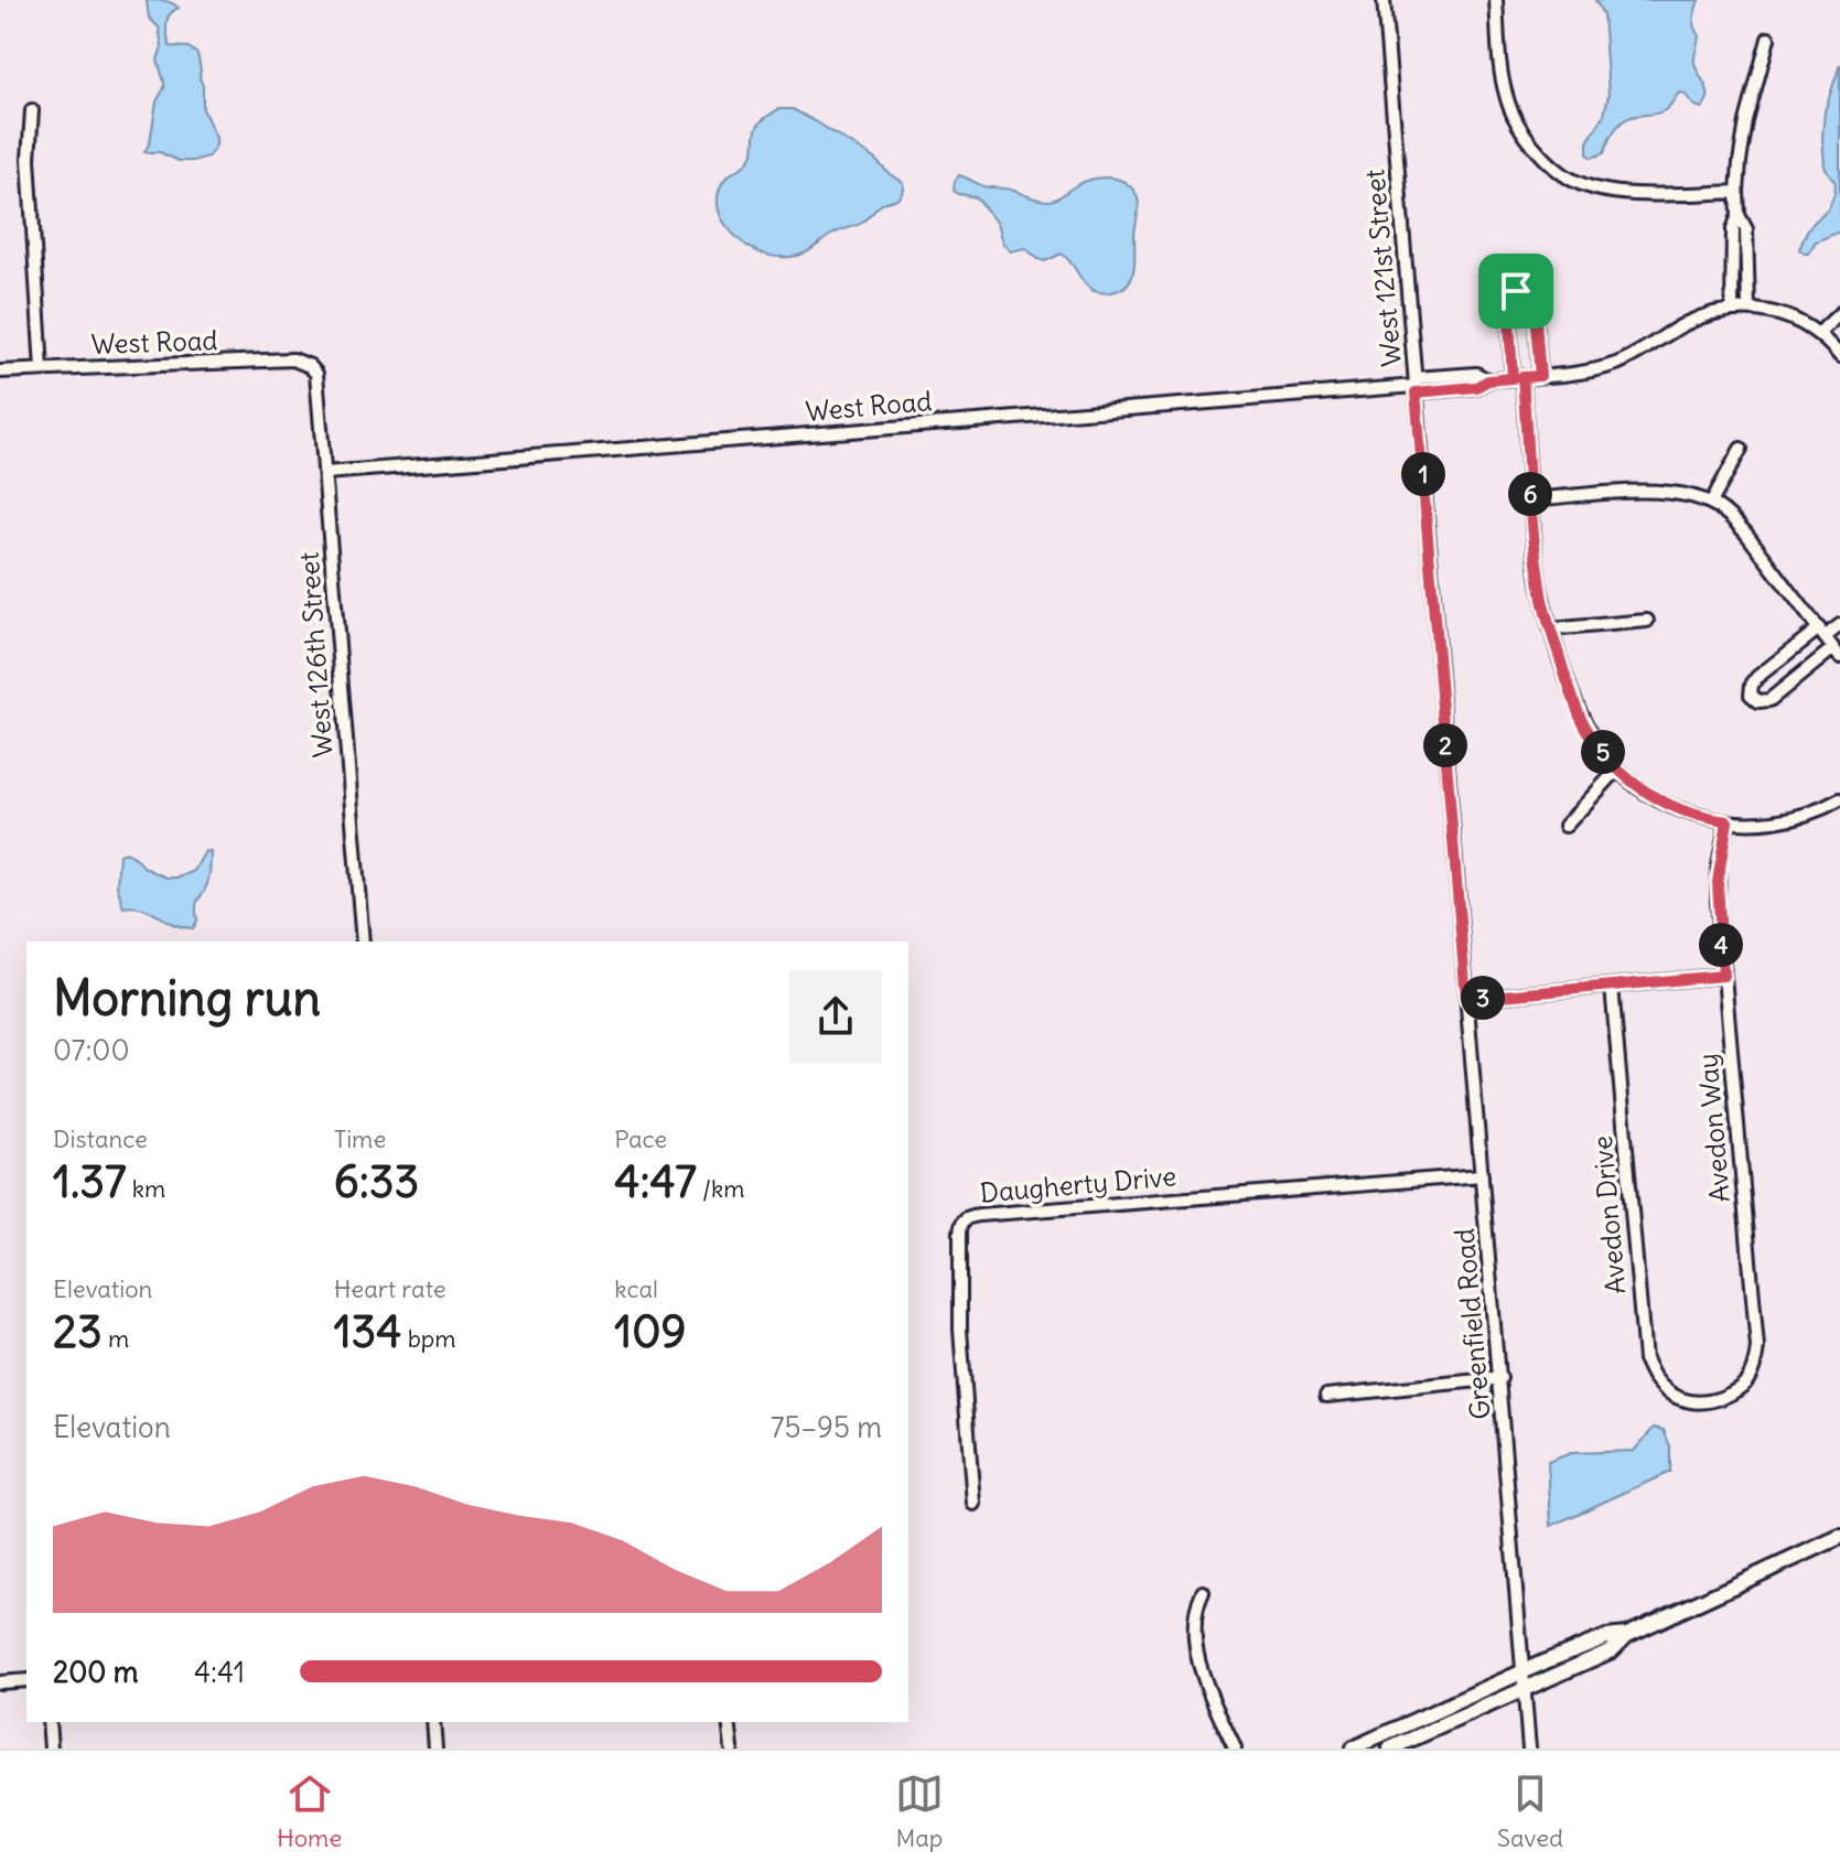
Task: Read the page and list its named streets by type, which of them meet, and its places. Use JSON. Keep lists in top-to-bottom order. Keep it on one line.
{"streets":{"street":["West 121st Street","West Road","West 126th Street","Avedon Way","Daugherty Drive","Avedon Drive","Greenfield Road"]},"crossings":[["West 121st Street","West Road"],["West 121st Street","Greenfield Road"],["West Road","West 126th Street"],["Avedon Way","Avedon Drive"],["Daugherty Drive","Greenfield Road"]],"page":{"pins":["1","6","2","5","4","3"],"heading":["Morning run","07:00"],"stats":[["Distance","1.37 km"],["Time","6:33"],["Pace","4:47 /km"],["Elevation","23 m"],["Heart rate","134 bpm"],["kcal","109"]],"chart":["Elevation","75–95 m"],"list":[{"name":"200 m","note":"4:41"}],"tabs":["Home","Map","Saved"]}}
